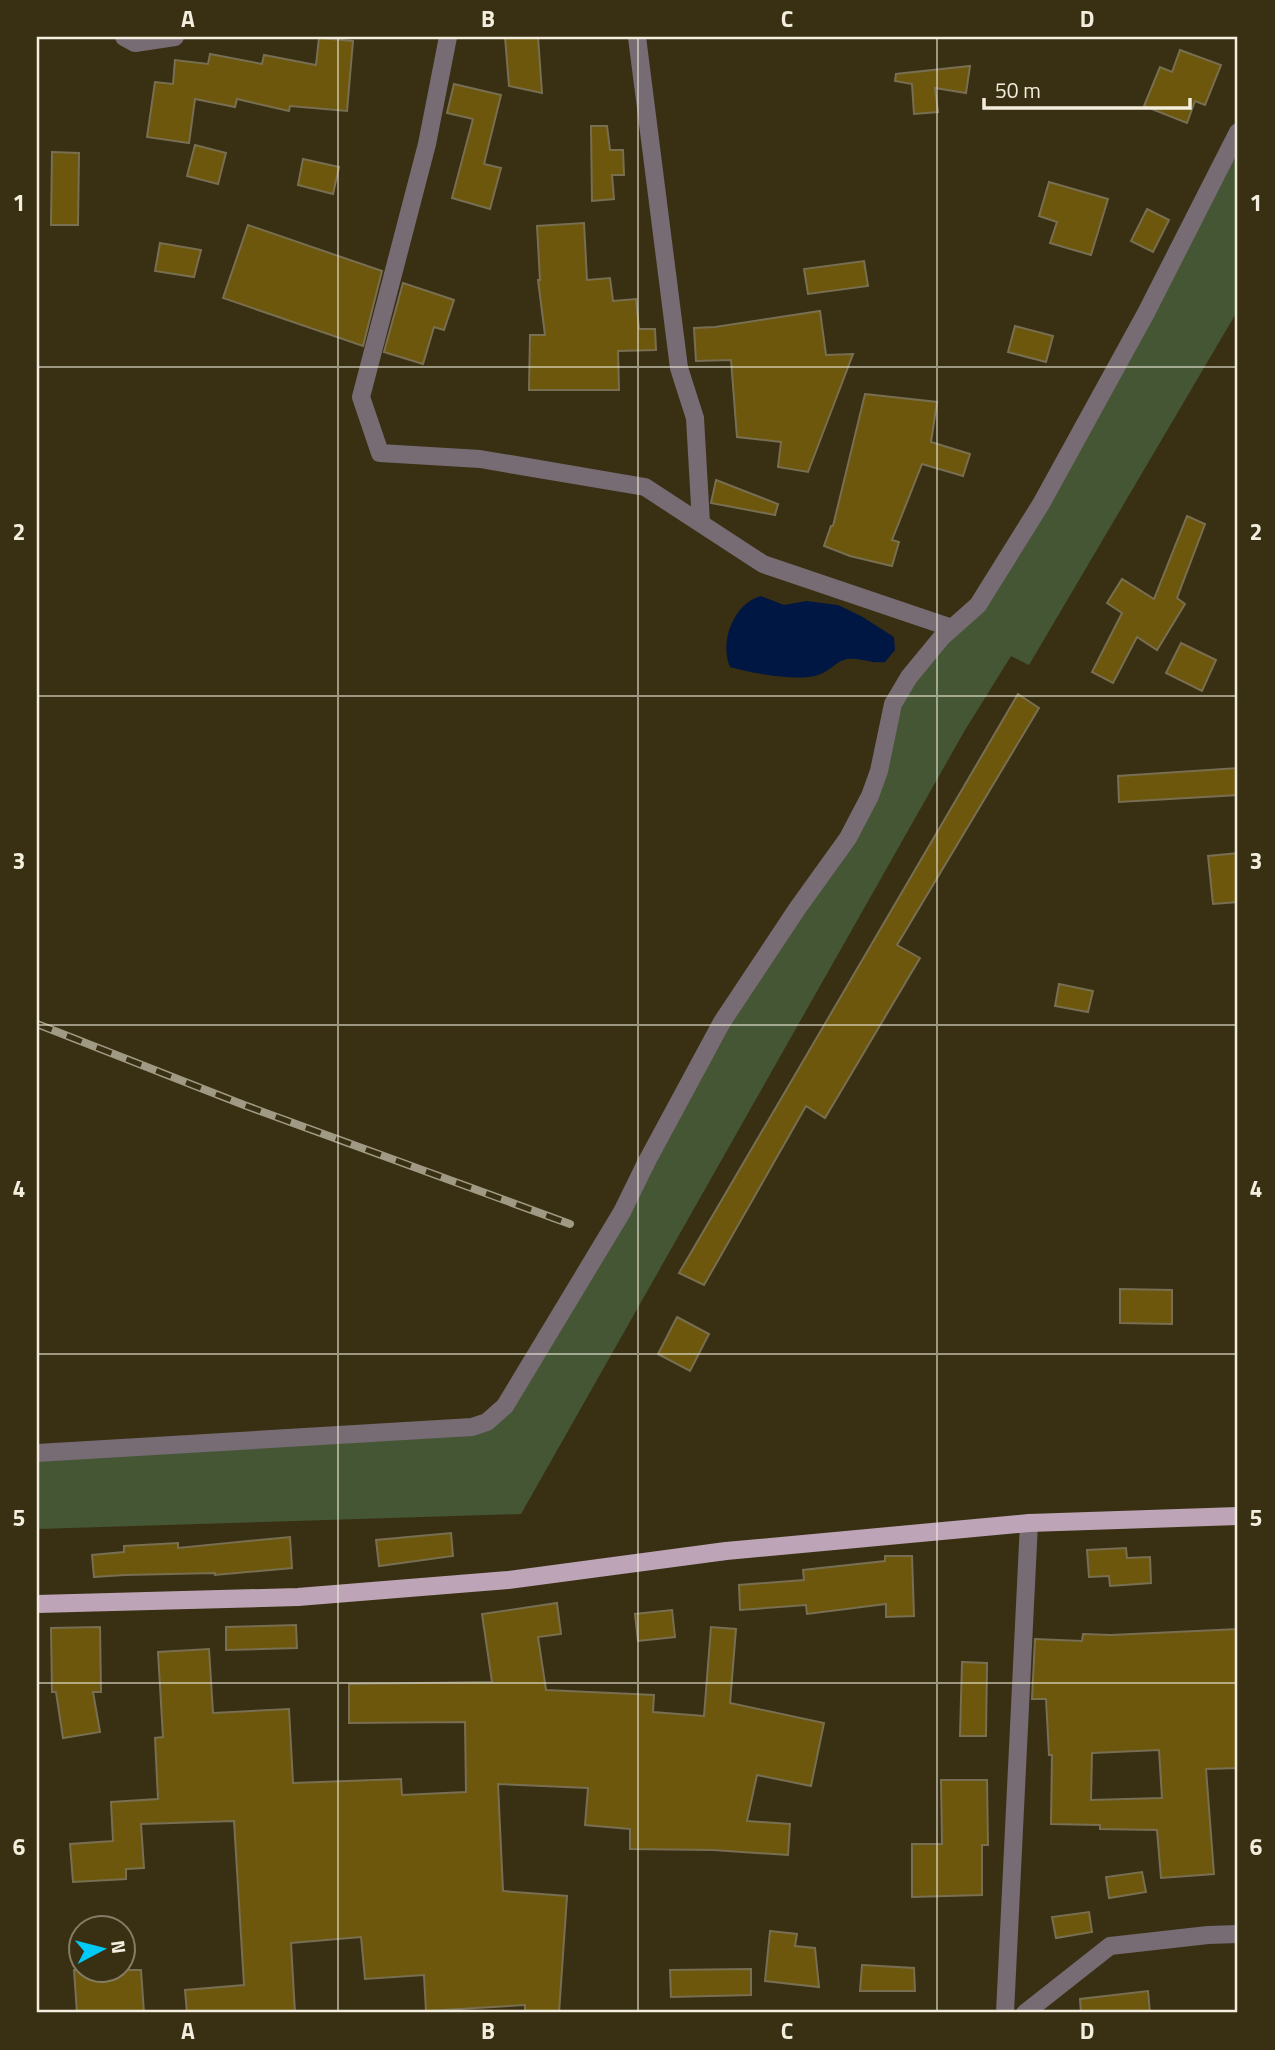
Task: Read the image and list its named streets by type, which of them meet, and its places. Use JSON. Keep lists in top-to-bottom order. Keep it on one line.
{"scale_bar":"50 m","north":"right","grid":{"columns":["A","B","C","D"],"rows":["1","2","3","4","5","6"]}}
